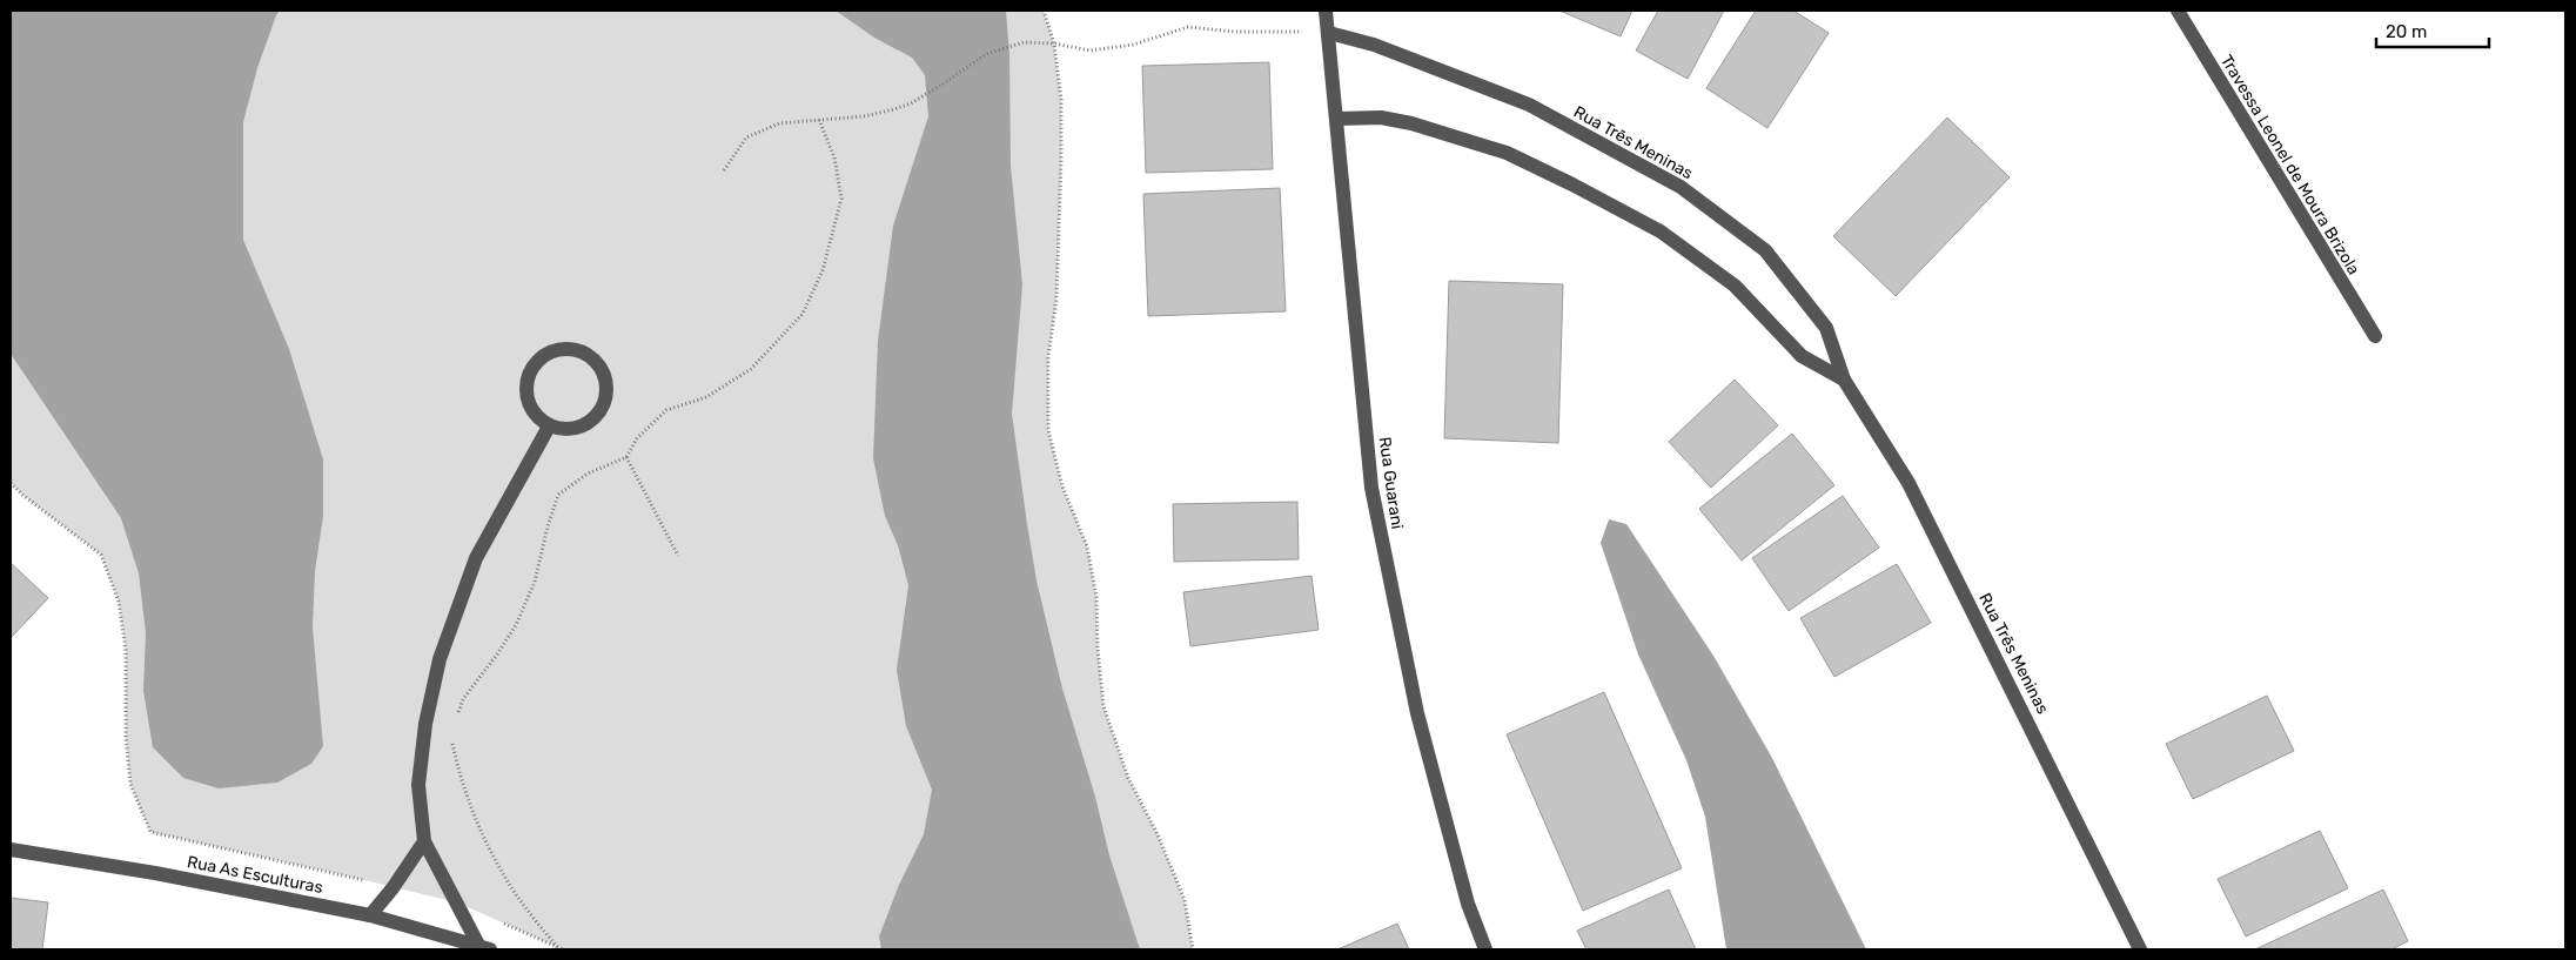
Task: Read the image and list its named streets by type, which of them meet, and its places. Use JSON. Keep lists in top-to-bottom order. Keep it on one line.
{"streets":{"street":["Rua Trẽs Meninas","Travessa Leonel de Moura Brizola","Rua Guarani","Rua As Esculturas"]},"crossings":[["Rua Trẽs Meninas","Rua Guarani"]],"scale_bar":"20 m"}
